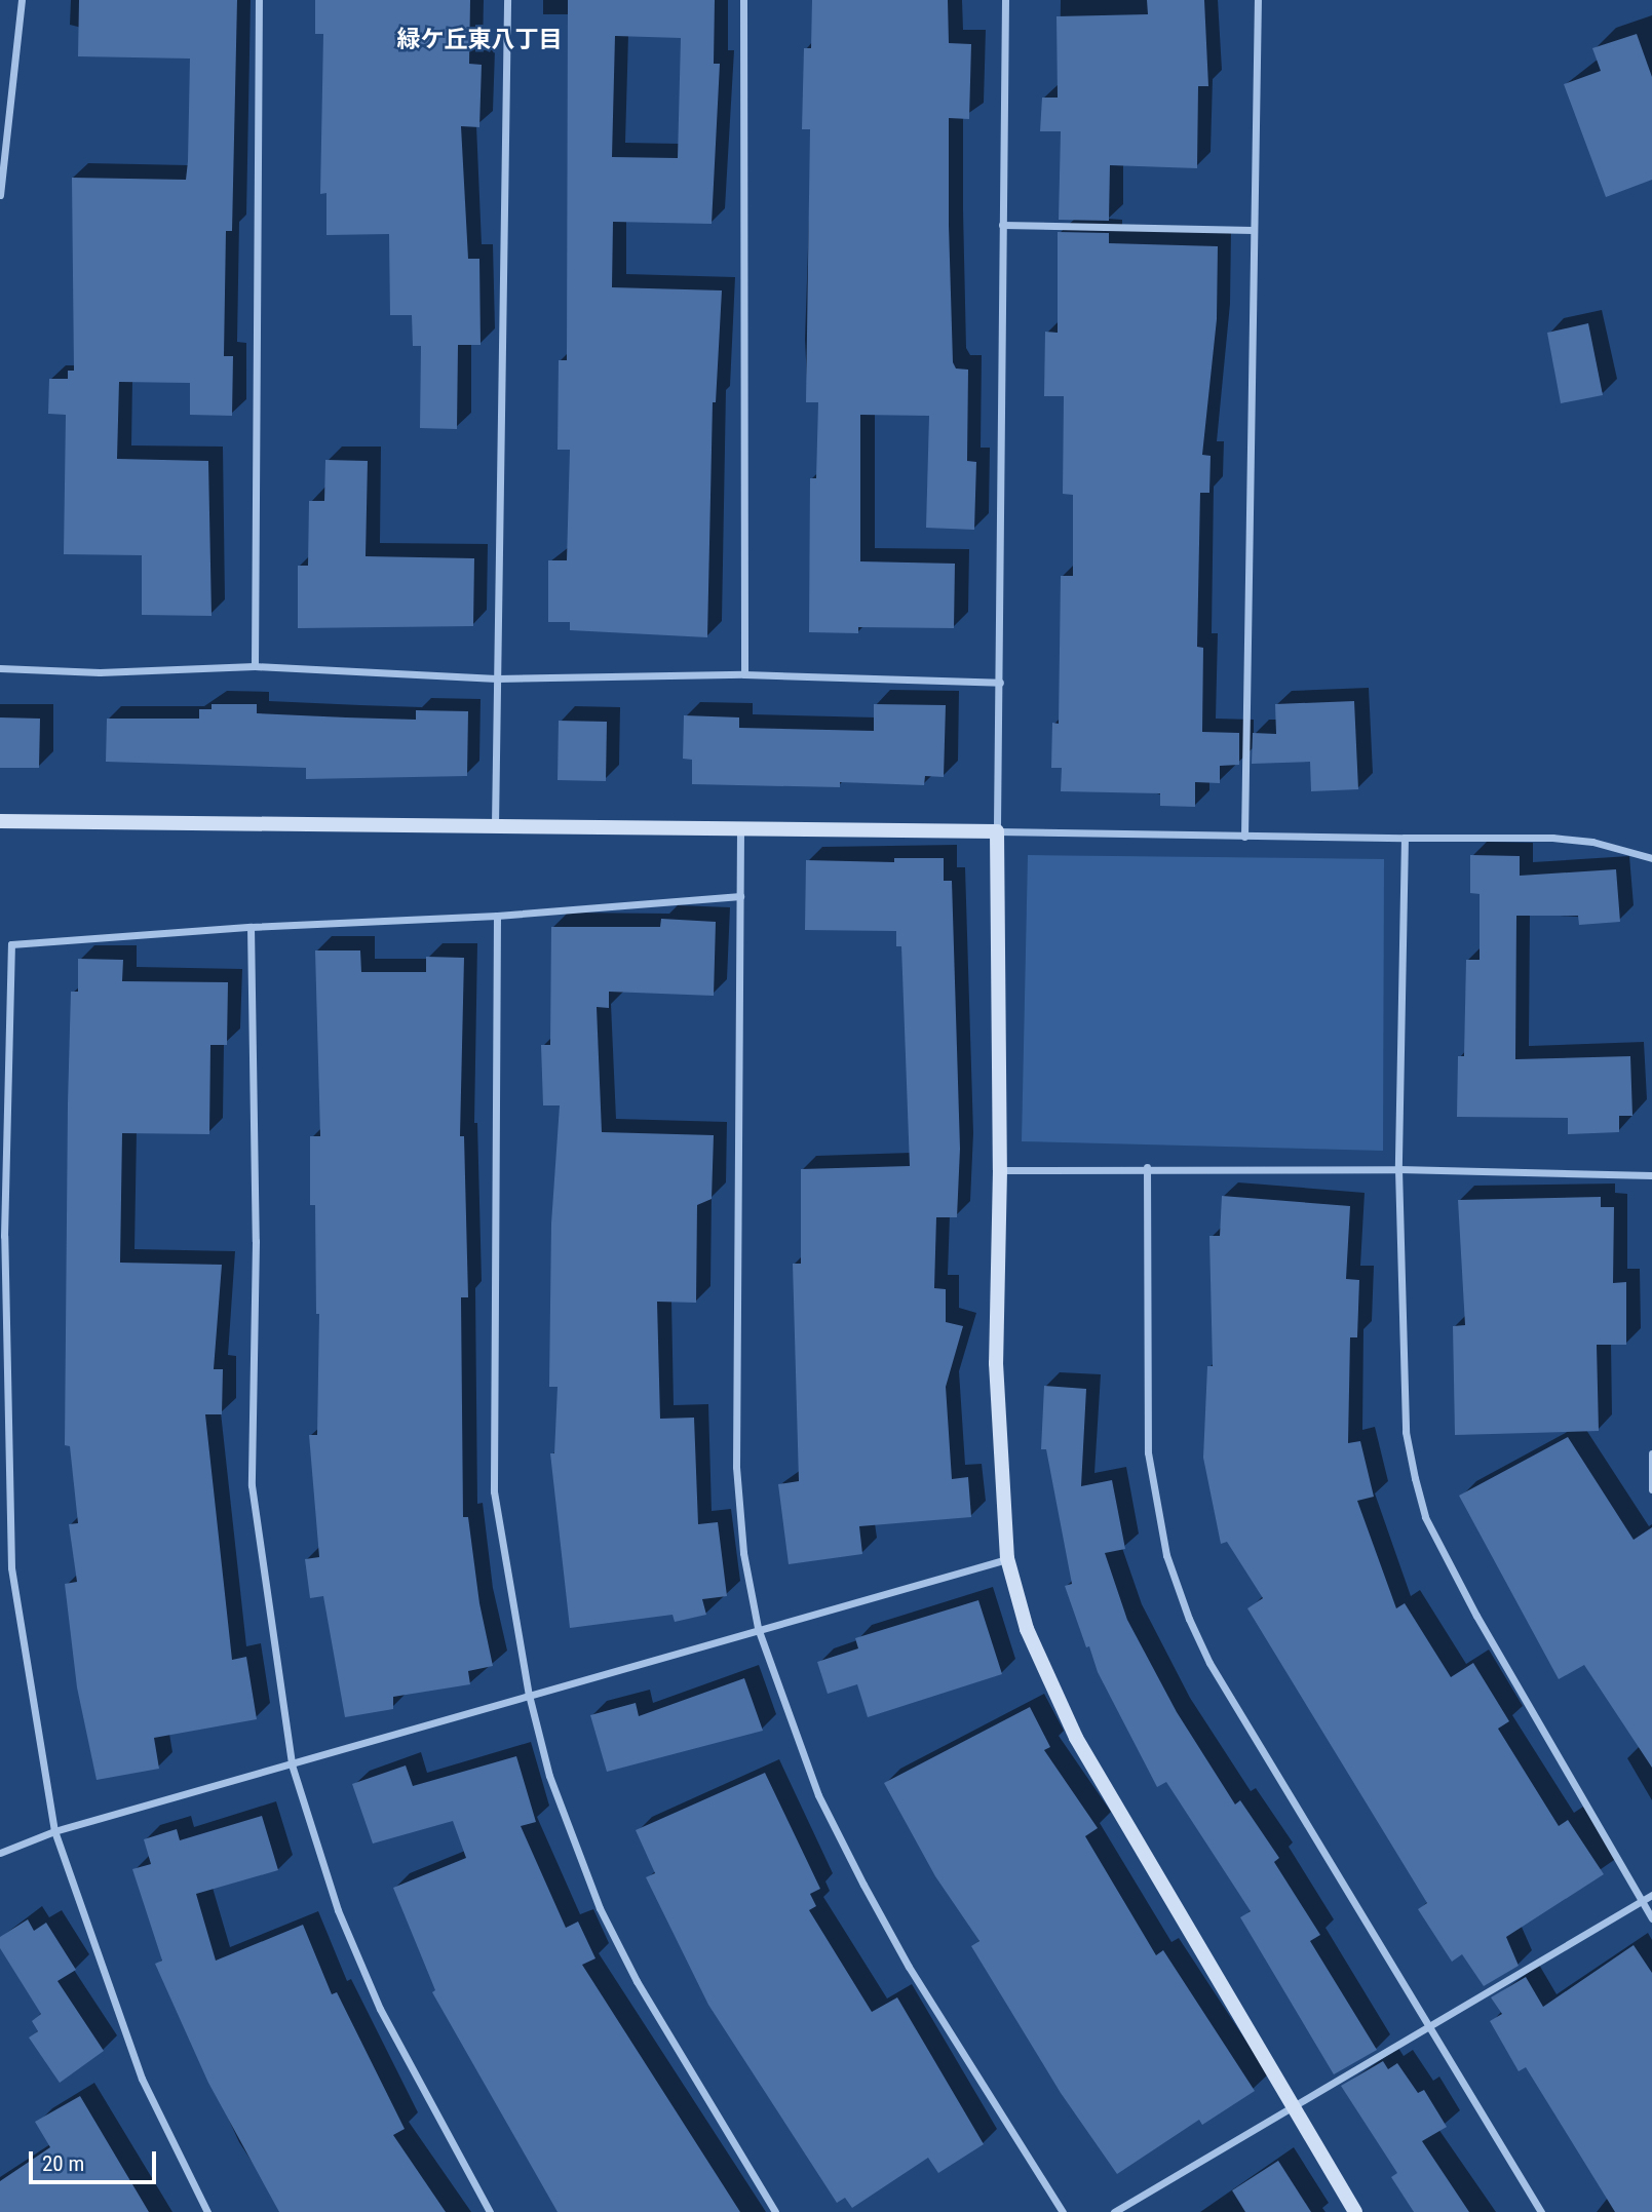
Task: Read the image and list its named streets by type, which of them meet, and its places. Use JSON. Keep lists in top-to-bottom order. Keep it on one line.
{"districts":["緑ケ丘東八丁目"],"scale_bar":"20 m"}
